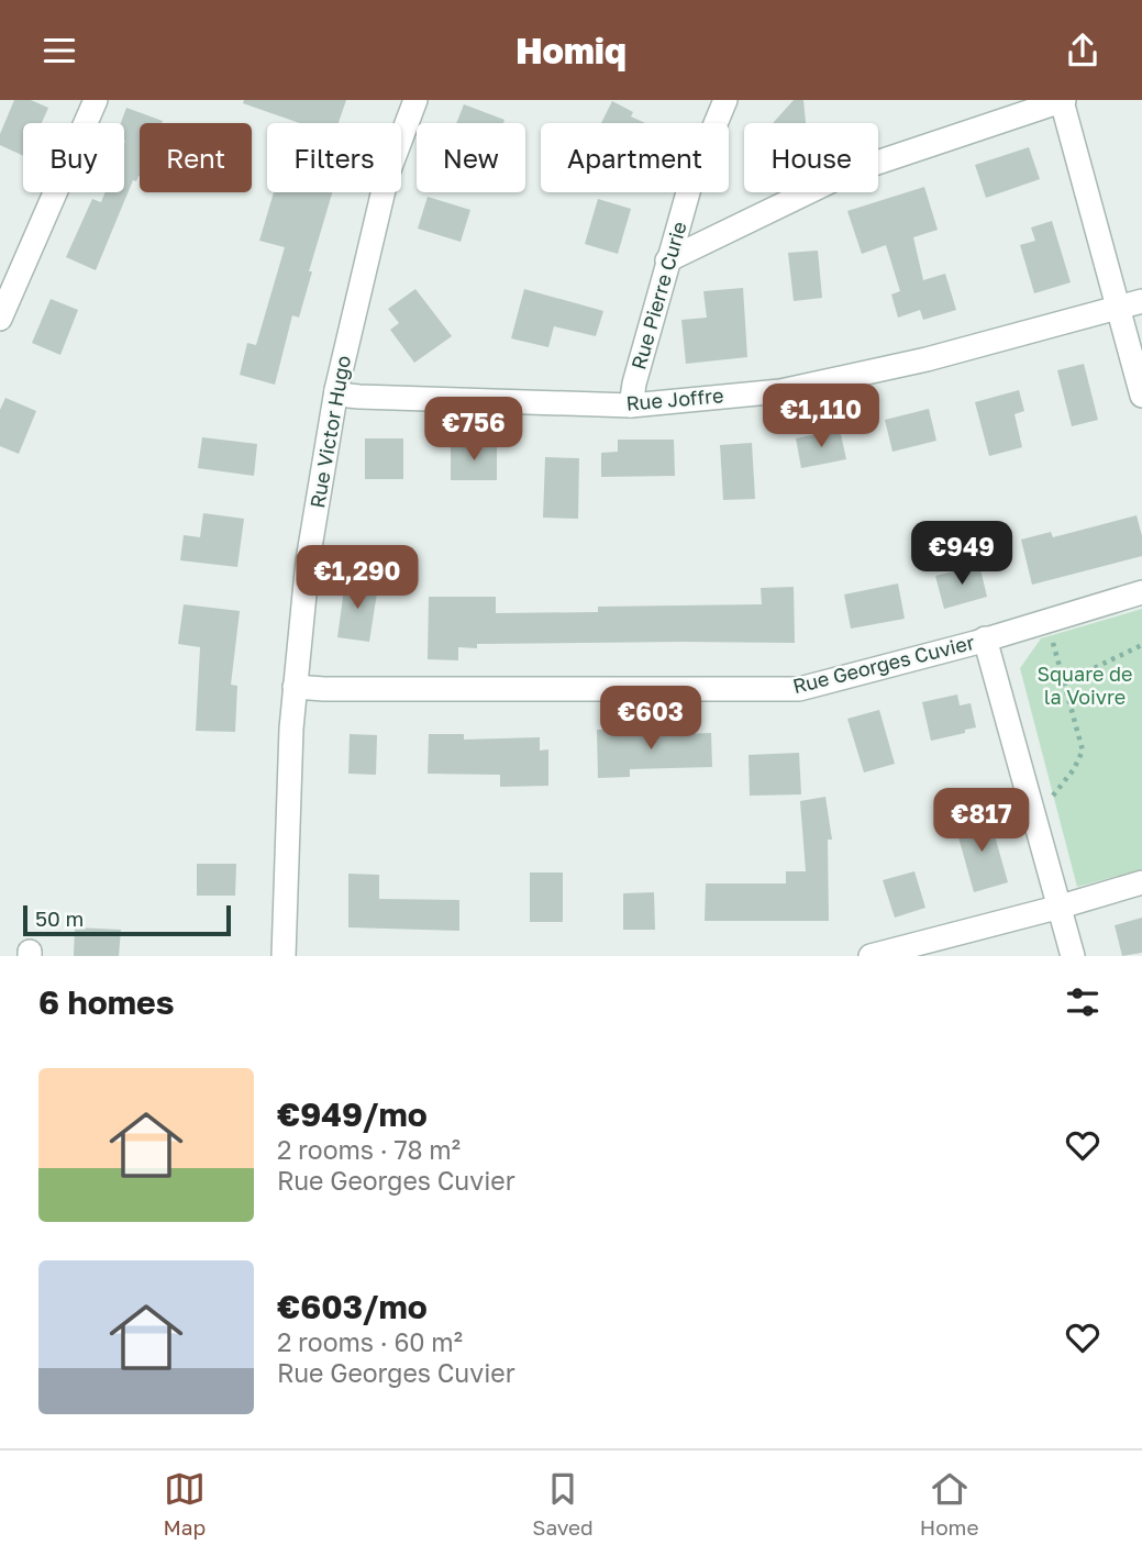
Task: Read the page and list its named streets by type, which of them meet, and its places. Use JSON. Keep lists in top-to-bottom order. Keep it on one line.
{"streets":{"street":["Rue Pierre Curie","Rue Joffre","Rue Victor Hugo","Rue Georges Cuvier"]},"crossings":[["Rue Pierre Curie","Rue Joffre"],["Rue Joffre","Rue Victor Hugo"],["Rue Victor Hugo","Rue Georges Cuvier"]],"parks":["Square de la Voivre"],"scale_bar":"50 m","page":{"header":"Homiq","chip":["Buy","Rent","Filters","New","Apartment","House"],"price":["€1,110","€756","€949","€1,290","€603","€817"],"scale":"50 m","heading":"6 homes","list":[{"name":"€949/mo","note":"2 rooms · 78 m² · Rue Georges Cuvier"},{"name":"€603/mo","note":"2 rooms · 60 m² · Rue Georges Cuvier"}],"tabs":["Map","Saved","Home"]}}
